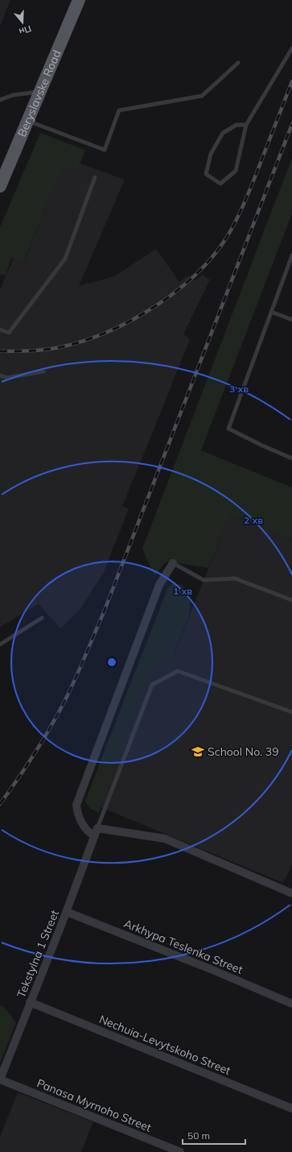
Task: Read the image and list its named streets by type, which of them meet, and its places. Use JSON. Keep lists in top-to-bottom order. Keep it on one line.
{"streets":{"main road":["Beryslavske Road"],"street":["Arkhypa Teslenka Street","Tekstylna 1 Street","Nechuia-Levytskoho Street","Panasa Myrnoho Street"]},"crossings":[["Arkhypa Teslenka Street","Tekstylna 1 Street"],["Tekstylna 1 Street","Nechuia-Levytskoho Street"],["Tekstylna 1 Street","Panasa Myrnoho Street"]],"places":{"school or university":["School No. 39"]},"scale_bar":"50 m","north":"bottom","rings":["3 хв","2 хв","1 хв"]}
